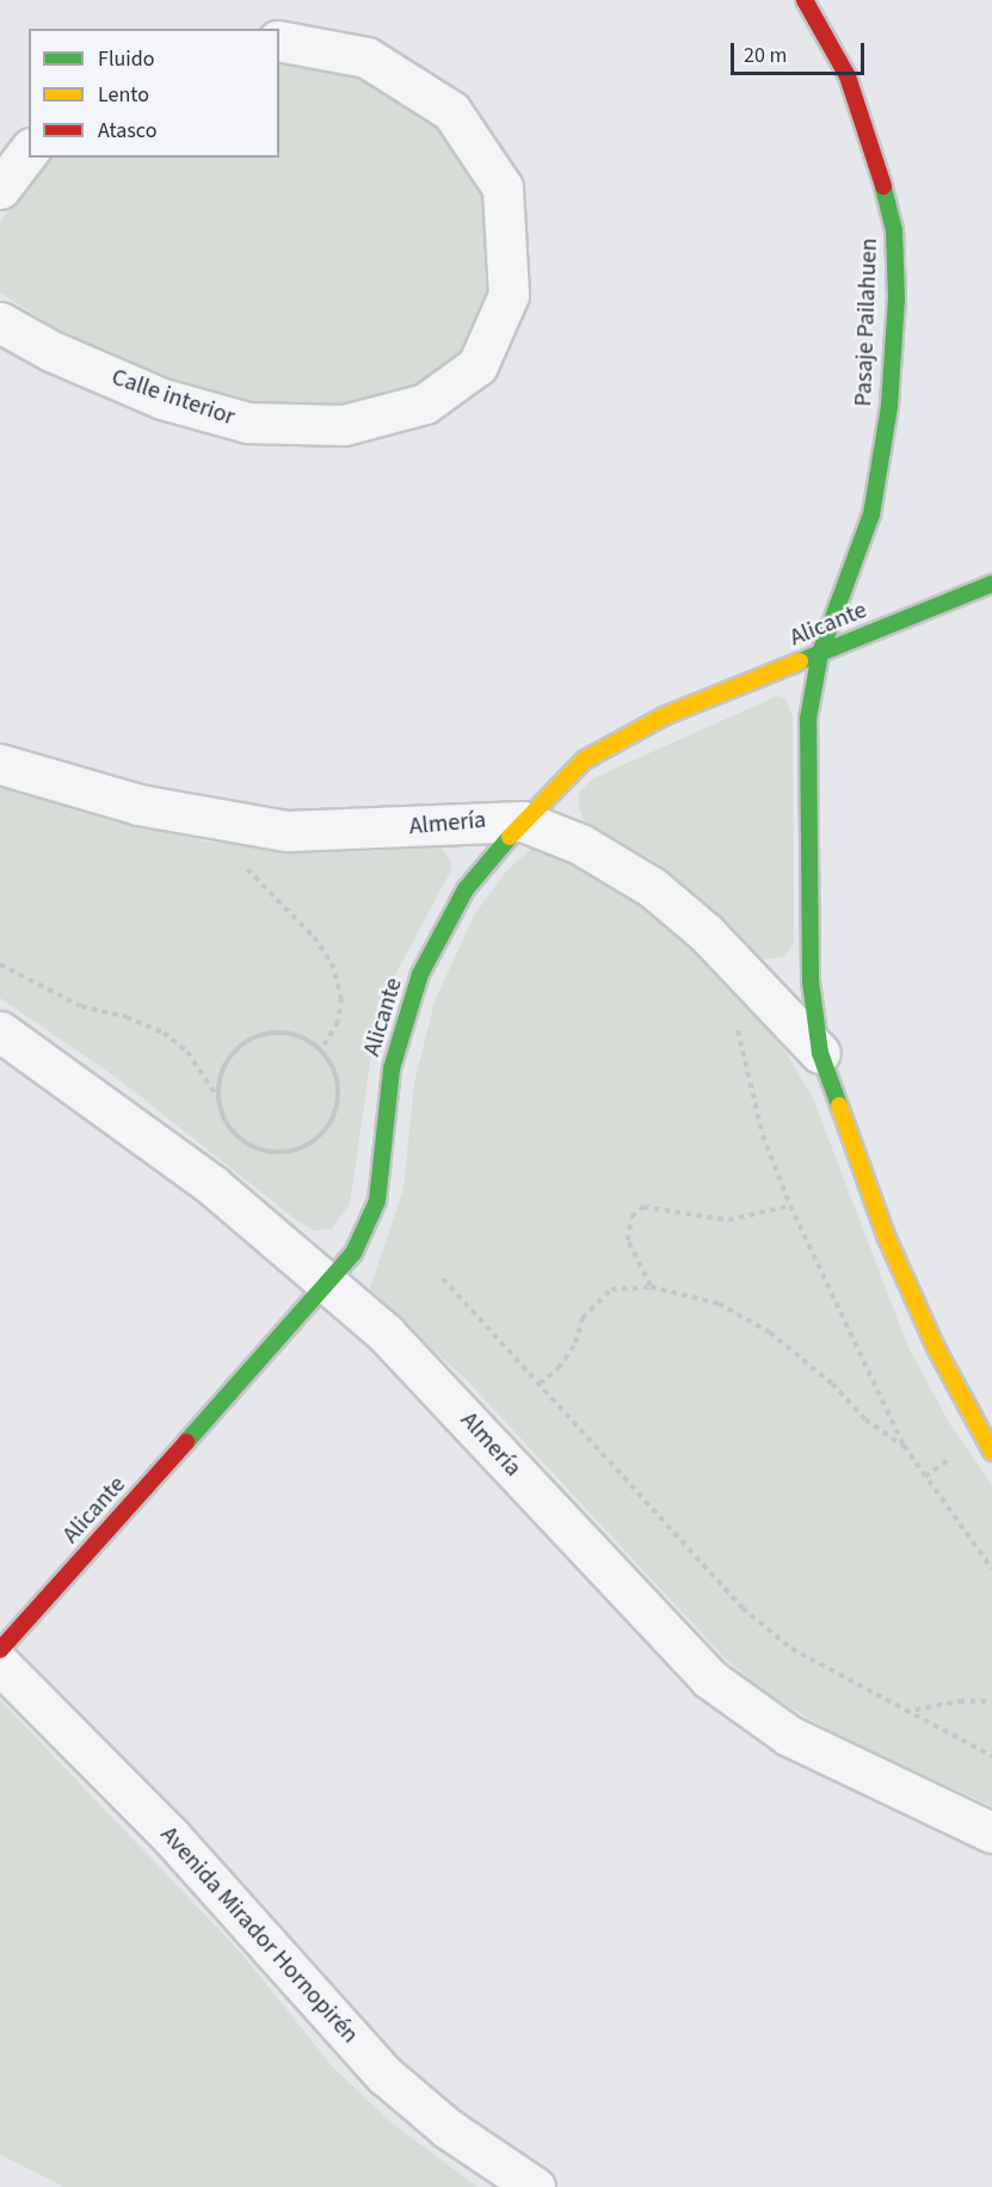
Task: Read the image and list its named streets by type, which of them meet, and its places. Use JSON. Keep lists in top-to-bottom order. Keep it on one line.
{"streets":{"street":["Pasaje Pailahuen","Calle interior","Alicante","Almería","Avenida Mirador Hornopirén"]},"crossings":[["Pasaje Pailahuen","Alicante"],["Pasaje Pailahuen","Almería"],["Alicante","Almería"]],"legend":["Fluido","Lento","Atasco"],"scale_bar":"20 m"}
